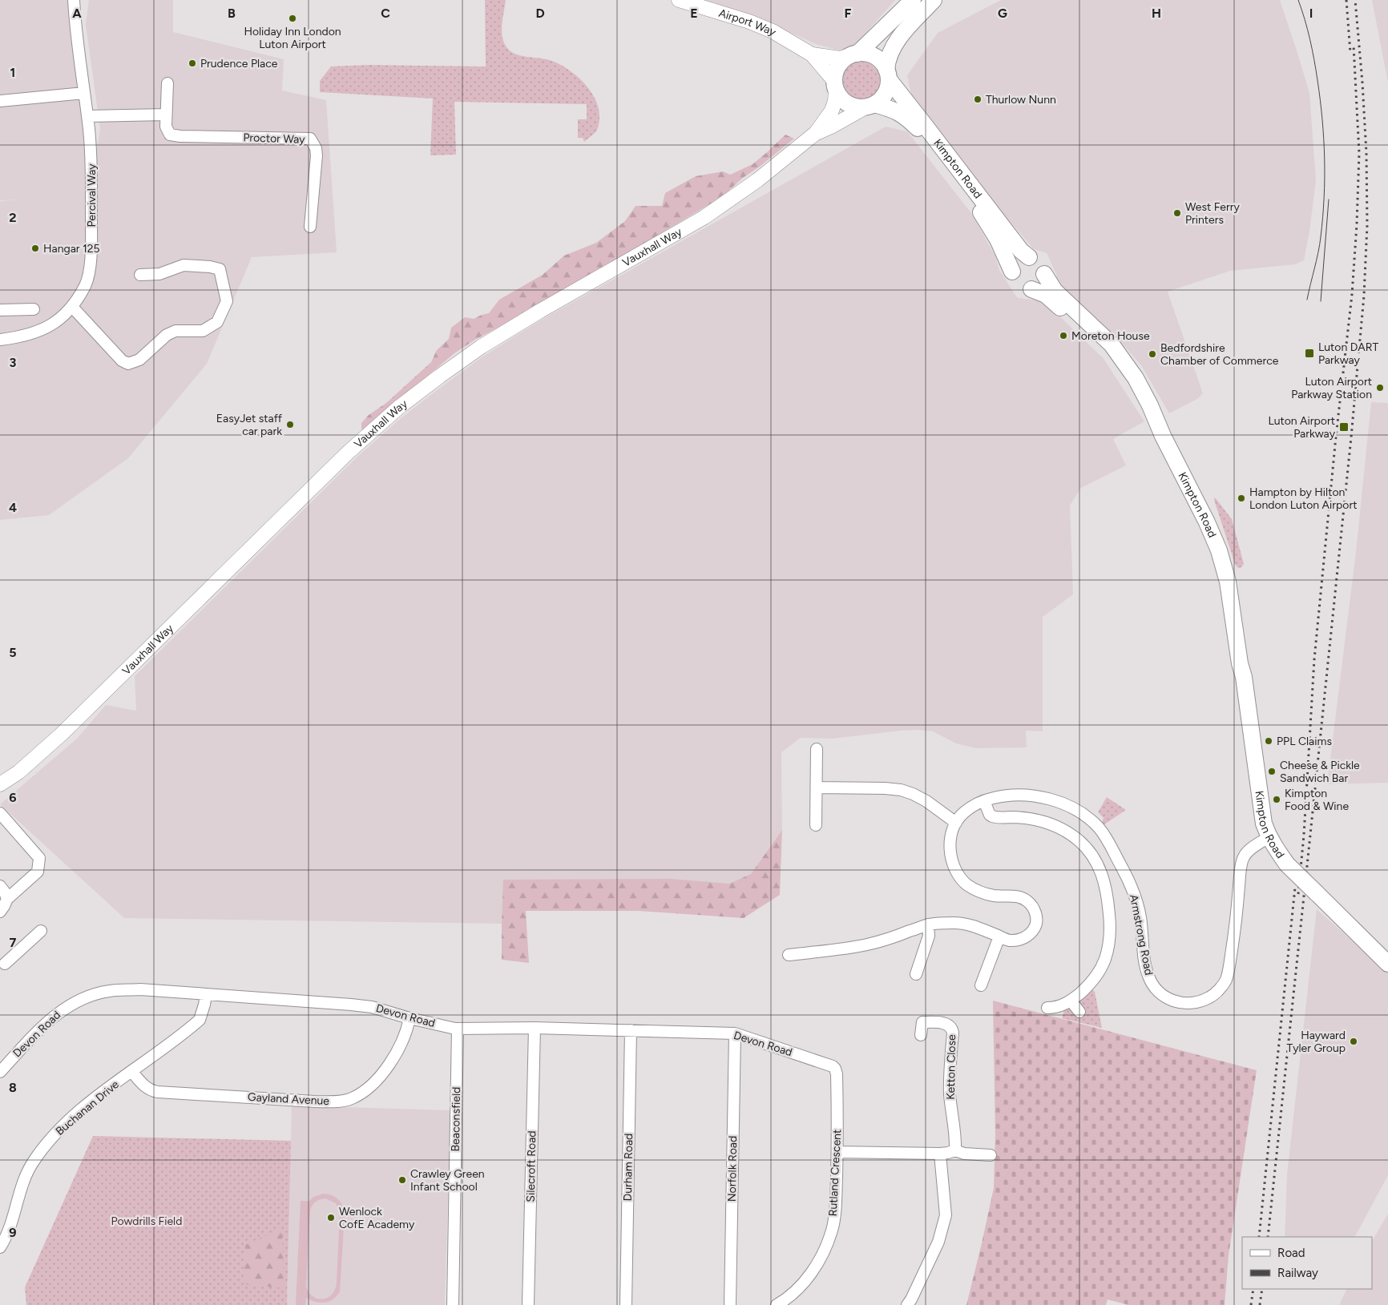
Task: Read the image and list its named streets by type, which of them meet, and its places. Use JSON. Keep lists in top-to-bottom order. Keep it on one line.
{"streets":{"highway":["Kimpton Road"],"main road":["Airport Way","Vauxhall Way"],"street":["Proctor Way","Percival Way","Armstrong Road","Devon Road","Ketton Close","Gayland Avenue","Buchanan Drive","Beaconsfield","Silecroft Road","Durham Road","Norfolk Road","Rutland Crescent"]},"crossings":[["Airport Way","Kimpton Road"],["Airport Way","Vauxhall Way"],["Kimpton Road","Vauxhall Way"],["Kimpton Road","Armstrong Road"],["Devon Road","Gayland Avenue"],["Devon Road","Buchanan Drive"],["Devon Road","Beaconsfield"],["Devon Road","Silecroft Road"],["Devon Road","Durham Road"],["Devon Road","Norfolk Road"],["Devon Road","Rutland Crescent"],["Gayland Avenue","Buchanan Drive"]],"parks":["Powdrills Field"],"places":{"other":["Holiday Inn London Luton Airport","Prudence Place","Thurlow Nunn","West Ferry Printers","Hangar 125","Moreton House","Bedfordshire Chamber of Commerce","Luton Airport Parkway Station","EasyJet staff car park","Hampton by Hilton London Luton Airport","PPL Claims","Cheese & Pickle Sandwich Bar","Kimpton Food & Wine","Hayward Tyler Group","Crawley Green Infant School","Wenlock CofE Academy"],"transit":["Luton DART Parkway","Luton Airport Parkway"]},"legend":["Road","Railway"],"grid":{"columns":["A","B","C","D","E","F","G","H","I"],"rows":["1","2","3","4","5","6","7","8","9"]}}
